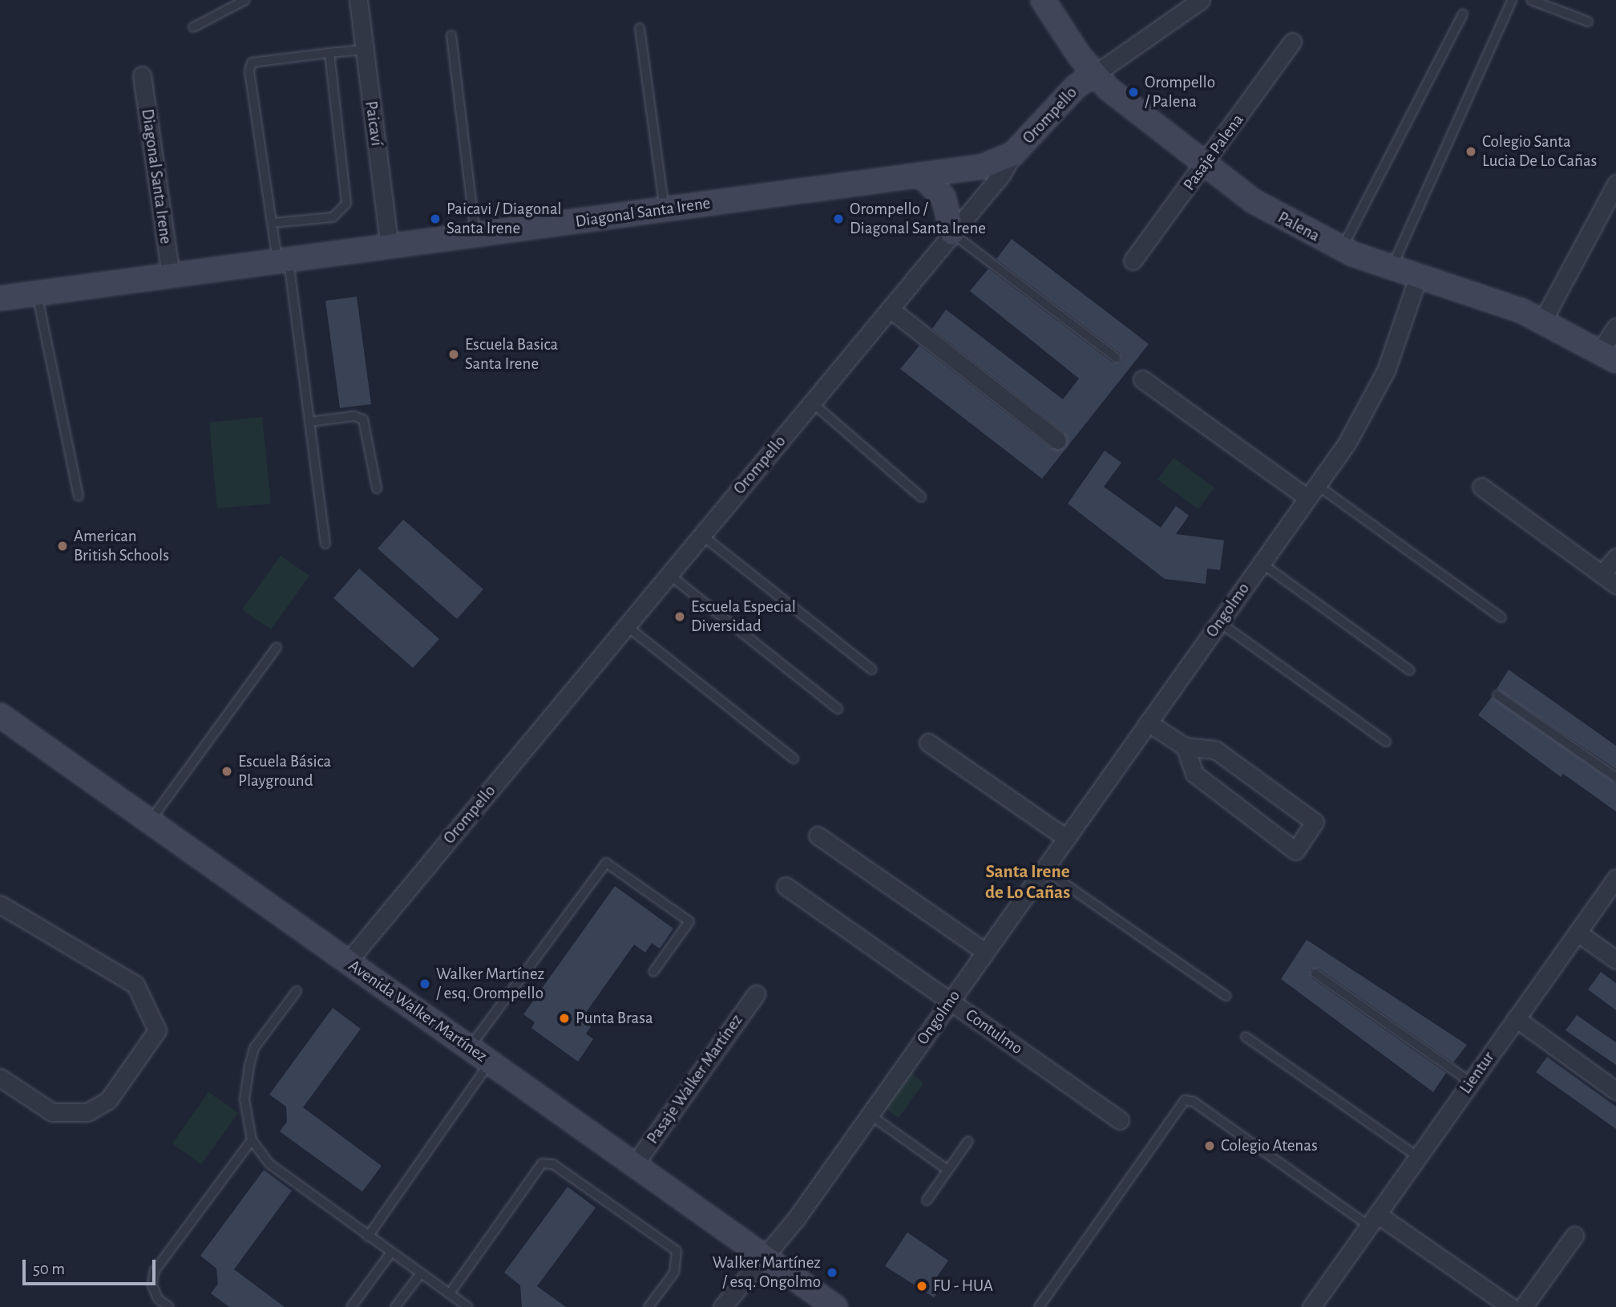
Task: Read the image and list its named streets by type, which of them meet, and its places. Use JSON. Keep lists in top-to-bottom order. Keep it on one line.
{"streets":{"street":["Orompello","Paicaví","Pasaje Palena","Diagonal Santa Irene","Palena","Ongolmo","Avenida Walker Martínez","Contulmo","Lientur","Pasaje Walker Martínez"]},"crossings":[["Orompello","Diagonal Santa Irene"],["Orompello","Palena"],["Orompello","Avenida Walker Martínez"],["Paicaví","Diagonal Santa Irene"],["Pasaje Palena","Palena"],["Palena","Ongolmo"],["Ongolmo","Avenida Walker Martínez"],["Ongolmo","Contulmo"],["Avenida Walker Martínez","Pasaje Walker Martínez"]],"districts":["Santa Irene de Lo Cañas"],"places":["Orompello / Palena","Colegio Santa Lucia De Lo Cañas","Paicavi / Diagonal Santa Irene","Orompello / Diagonal Santa Irene","Escuela Basica Santa Irene","American British Schools","Escuela Especial Diversidad","Escuela Básica Playground","Walker Martínez / esq. Orompello","Punta Brasa","Colegio Atenas","Walker Martínez / esq. Ongolmo","FU - HUA"],"scale_bar":"50 m"}
